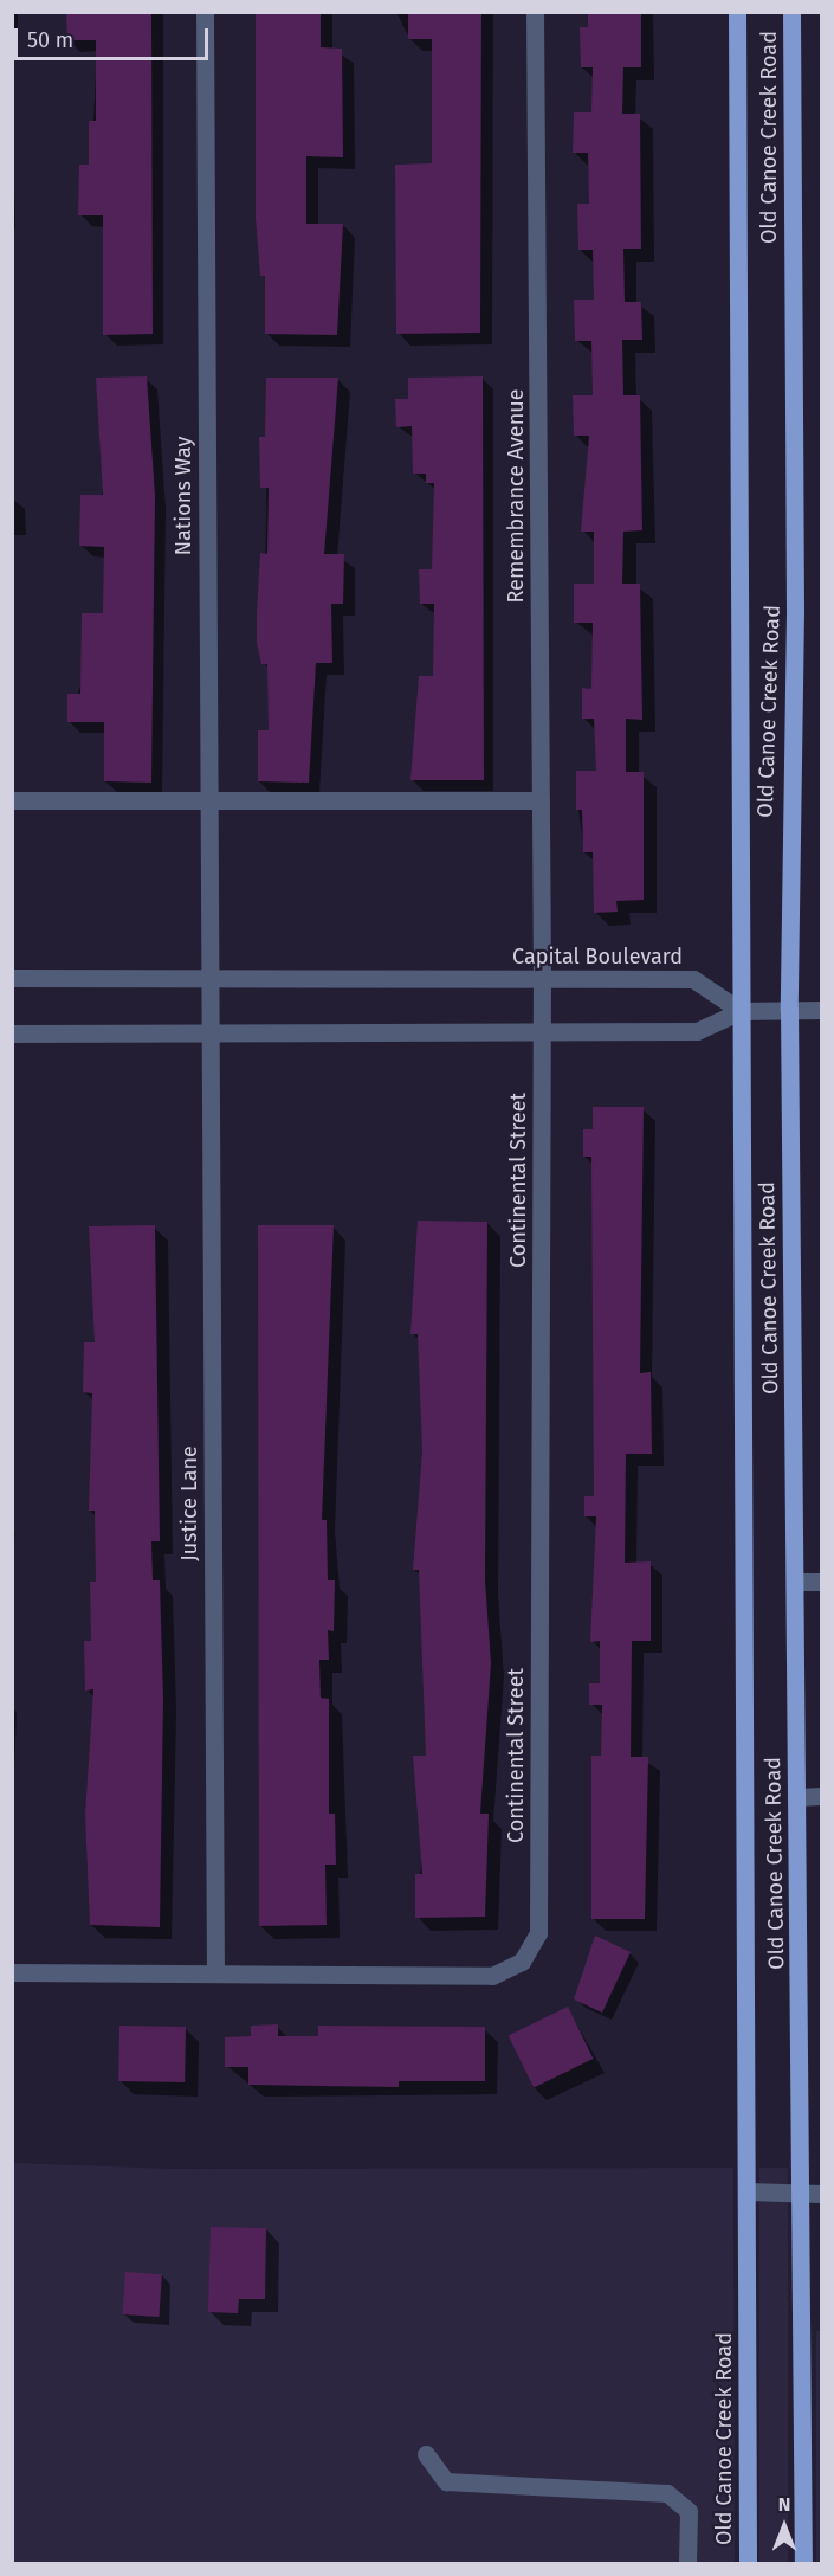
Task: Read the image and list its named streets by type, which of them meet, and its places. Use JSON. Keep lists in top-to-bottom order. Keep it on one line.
{"streets":{"main road":["Old Canoe Creek Road"],"street":["Nations Way","Remembrance Avenue","Capital Boulevard","Continental Street","Justice Lane"]},"crossings":[["Old Canoe Creek Road","Capital Boulevard"],["Nations Way","Capital Boulevard"],["Nations Way","Justice Lane"],["Remembrance Avenue","Capital Boulevard"],["Remembrance Avenue","Continental Street"],["Capital Boulevard","Continental Street"],["Capital Boulevard","Justice Lane"],["Continental Street","Justice Lane"]],"scale_bar":"50 m","north":"top"}
